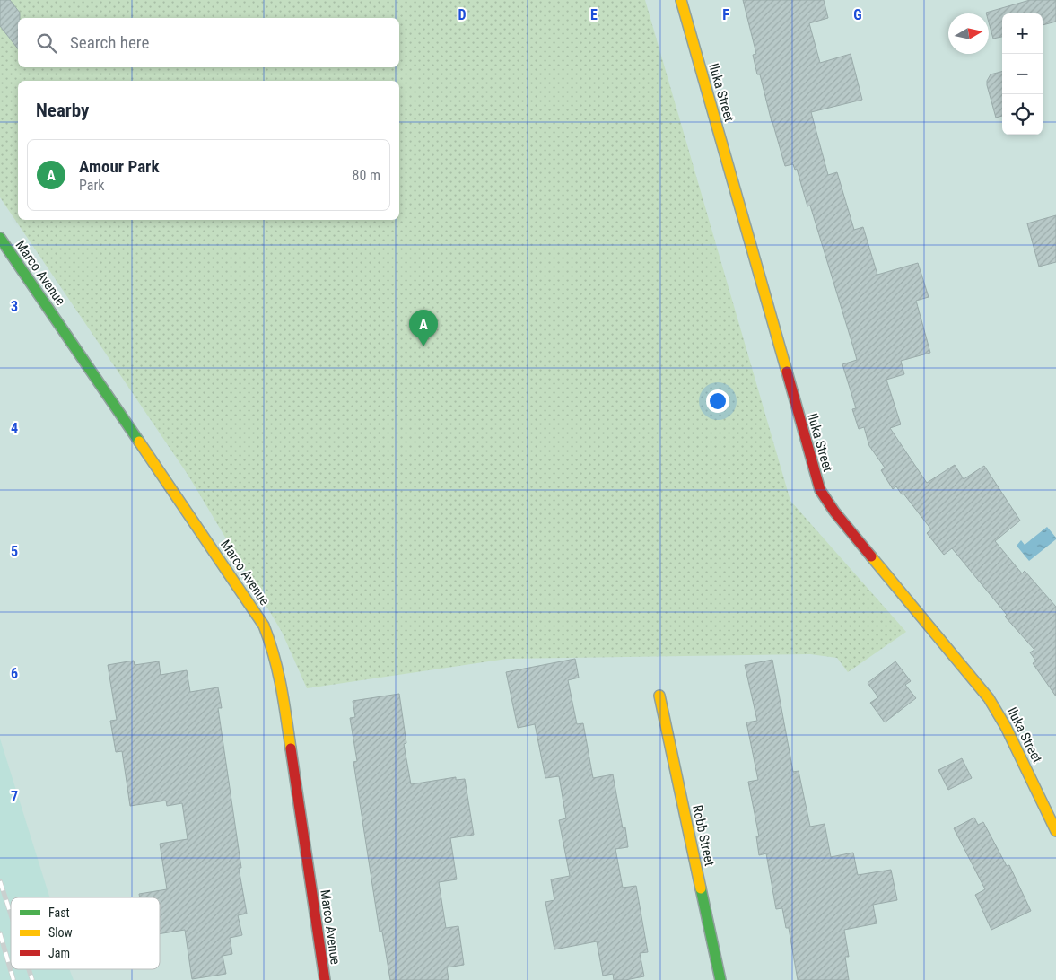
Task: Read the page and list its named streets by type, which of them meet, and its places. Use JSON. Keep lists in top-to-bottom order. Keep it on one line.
{"streets":{"street":["Iluka Street","Marco Avenue","Robb Street"]},"legend":["Fast","Slow","Jam"],"north":"right","page":{"map_buttons":["+","−"],"search":"Search here","heading":"Nearby","list":[{"mark":"A","name":"Amour Park","note":"Park","value":"80 m"}],"pins":"A"},"grid":{"columns":["D","E","F","G"],"rows":["3","4","5","6","7"]}}
